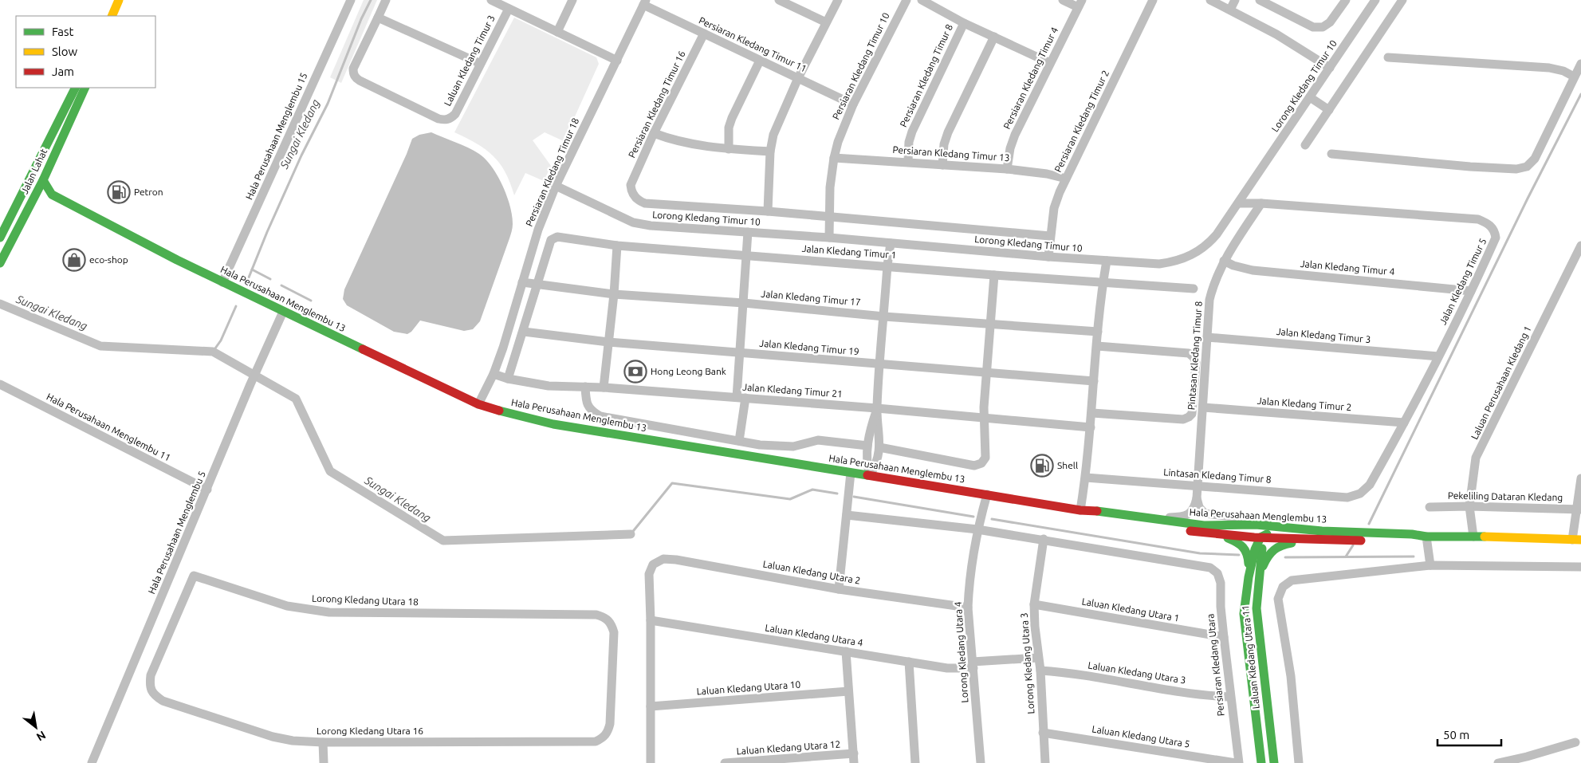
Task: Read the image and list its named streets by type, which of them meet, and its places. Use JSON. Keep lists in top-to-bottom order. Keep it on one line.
{"streets":{"street":["Persiaran Kledang Timur 11","Laluan Kledang Timur 3","Persiaran Kledang Timur 10","Persiaran Kledang Timur 8","Persiaran Kledang Timur 4","Lorong Kledang Timur 10","Persiaran Kledang Timur 16","Persiaran Kledang Timur 2","Hala Perusahaan Menglembu 15","Persiaran Kledang Timur 13","Jalan Lahat","Persiaran Kledang Timur 18","Jalan Kledang Timur 1","Jalan Kledang Timur 4","Jalan Kledang Timur 5","Jalan Kledang Timur 17","Hala Perusahaan Menglembu 13","Jalan Kledang Timur 3","Jalan Kledang Timur 19","Pintasan Kledang Timur 8","Laluan Perusahaan Kledang 1","Jalan Kledang Timur 21","Jalan Kledang Timur 2","Hala Perusahaan Menglembu 11","Lintasan Kledang Timur 8","Pekeliling Dataran Kledang","Hala Perusahaan Menglembu 5","Laluan Kledang Utara 2","Lorong Kledang Utara 18","Laluan Kledang Utara 1","Laluan Kledang Utara 4","Lorong Kledang Utara 4","Laluan Kledang Utara 11","Lorong Kledang Utara 3","Persiaran Kledang Utara","Laluan Kledang Utara 3","Laluan Kledang Utara 10","Lorong Kledang Utara 16","Laluan Kledang Utara 5","Laluan Kledang Utara 12"]},"crossings":[["Persiaran Kledang Timur 11","Persiaran Kledang Timur 10"],["Persiaran Kledang Timur 11","Persiaran Kledang Timur 16"],["Persiaran Kledang Timur 11","Persiaran Kledang Timur 18"],["Persiaran Kledang Timur 10","Lorong Kledang Timur 10"],["Persiaran Kledang Timur 10","Persiaran Kledang Timur 13"],["Persiaran Kledang Timur 8","Persiaran Kledang Timur 13"],["Persiaran Kledang Timur 4","Persiaran Kledang Timur 13"],["Lorong Kledang Timur 10","Persiaran Kledang Timur 16"],["Lorong Kledang Timur 10","Persiaran Kledang Timur 2"],["Lorong Kledang Timur 10","Persiaran Kledang Timur 18"],["Lorong Kledang Timur 10","Jalan Kledang Timur 5"],["Persiaran Kledang Timur 2","Persiaran Kledang Timur 13"],["Hala Perusahaan Menglembu 15","Hala Perusahaan Menglembu 13"],["Persiaran Kledang Timur 18","Jalan Kledang Timur 17"],["Persiaran Kledang Timur 18","Hala Perusahaan Menglembu 13"],["Persiaran Kledang Timur 18","Jalan Kledang Timur 21"],["Jalan Kledang Timur 1","Jalan Kledang Timur 17"],["Jalan Kledang Timur 1","Jalan Kledang Timur 19"],["Jalan Kledang Timur 1","Jalan Kledang Timur 21"],["Jalan Kledang Timur 4","Jalan Kledang Timur 5"],["Jalan Kledang Timur 4","Pintasan Kledang Timur 8"],["Jalan Kledang Timur 5","Jalan Kledang Timur 3"],["Jalan Kledang Timur 5","Pintasan Kledang Timur 8"],["Jalan Kledang Timur 5","Jalan Kledang Timur 2"],["Jalan Kledang Timur 5","Lintasan Kledang Timur 8"],["Hala Perusahaan Menglembu 13","Pintasan Kledang Timur 8"],["Hala Perusahaan Menglembu 13","Laluan Perusahaan Kledang 1"],["Hala Perusahaan Menglembu 13","Hala Perusahaan Menglembu 5"],["Hala Perusahaan Menglembu 13","Lorong Kledang Utara 4"],["Hala Perusahaan Menglembu 13","Laluan Kledang Utara 11"],["Jalan Kledang Timur 3","Pintasan Kledang Timur 8"],["Pintasan Kledang Timur 8","Jalan Kledang Timur 2"],["Pintasan Kledang Timur 8","Lintasan Kledang Timur 8"],["Laluan Perusahaan Kledang 1","Pekeliling Dataran Kledang"],["Hala Perusahaan Menglembu 11","Hala Perusahaan Menglembu 5"],["Laluan Kledang Utara 2","Laluan Kledang Utara 4"],["Laluan Kledang Utara 2","Lorong Kledang Utara 4"],["Lorong Kledang Utara 18","Lorong Kledang Utara 16"],["Laluan Kledang Utara 1","Lorong Kledang Utara 3"],["Laluan Kledang Utara 1","Persiaran Kledang Utara"],["Laluan Kledang Utara 4","Lorong Kledang Utara 4"],["Laluan Kledang Utara 4","Lorong Kledang Utara 3"],["Lorong Kledang Utara 3","Persiaran Kledang Utara"],["Lorong Kledang Utara 3","Laluan Kledang Utara 3"],["Lorong Kledang Utara 3","Laluan Kledang Utara 5"],["Persiaran Kledang Utara","Laluan Kledang Utara 3"],["Persiaran Kledang Utara","Laluan Kledang Utara 5"]],"water":["Sungai Kledang"],"places":{"fuel station":["Petron","Shell"],"shop":["eco-shop"],"bank":["Hong Leong Bank"]},"legend":["Fast","Slow","Jam"],"scale_bar":"50 m","north":"bottom right"}
